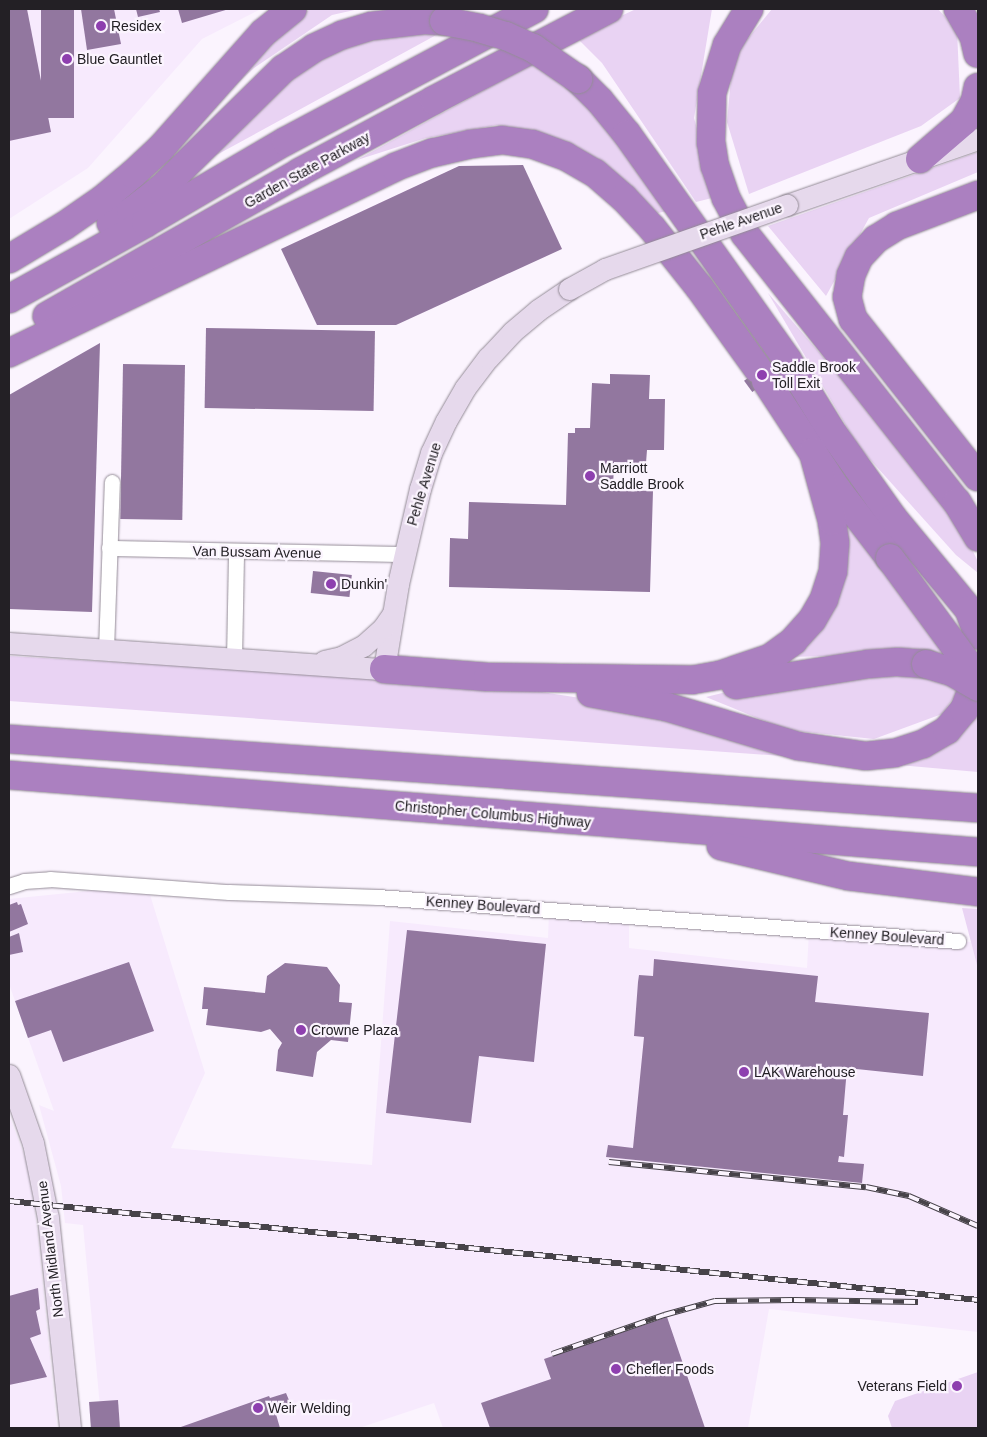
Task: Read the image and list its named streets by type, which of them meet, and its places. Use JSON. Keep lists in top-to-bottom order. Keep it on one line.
{"streets":{"highway":["Garden State Parkway","Christopher Columbus Highway"],"street":["Pehle Avenue","Van Bussam Avenue","Kenney Boulevard","North Midland Avenue"]},"crossings":[["Pehle Avenue","Van Bussam Avenue"]],"places":["Residex","Blue Gauntlet","Saddle Brook Toll Exit","Marriott Saddle Brook","Dunkin'","Crowne Plaza","LAK Warehouse","Chefler Foods","Veterans Field","Weir Welding"]}
